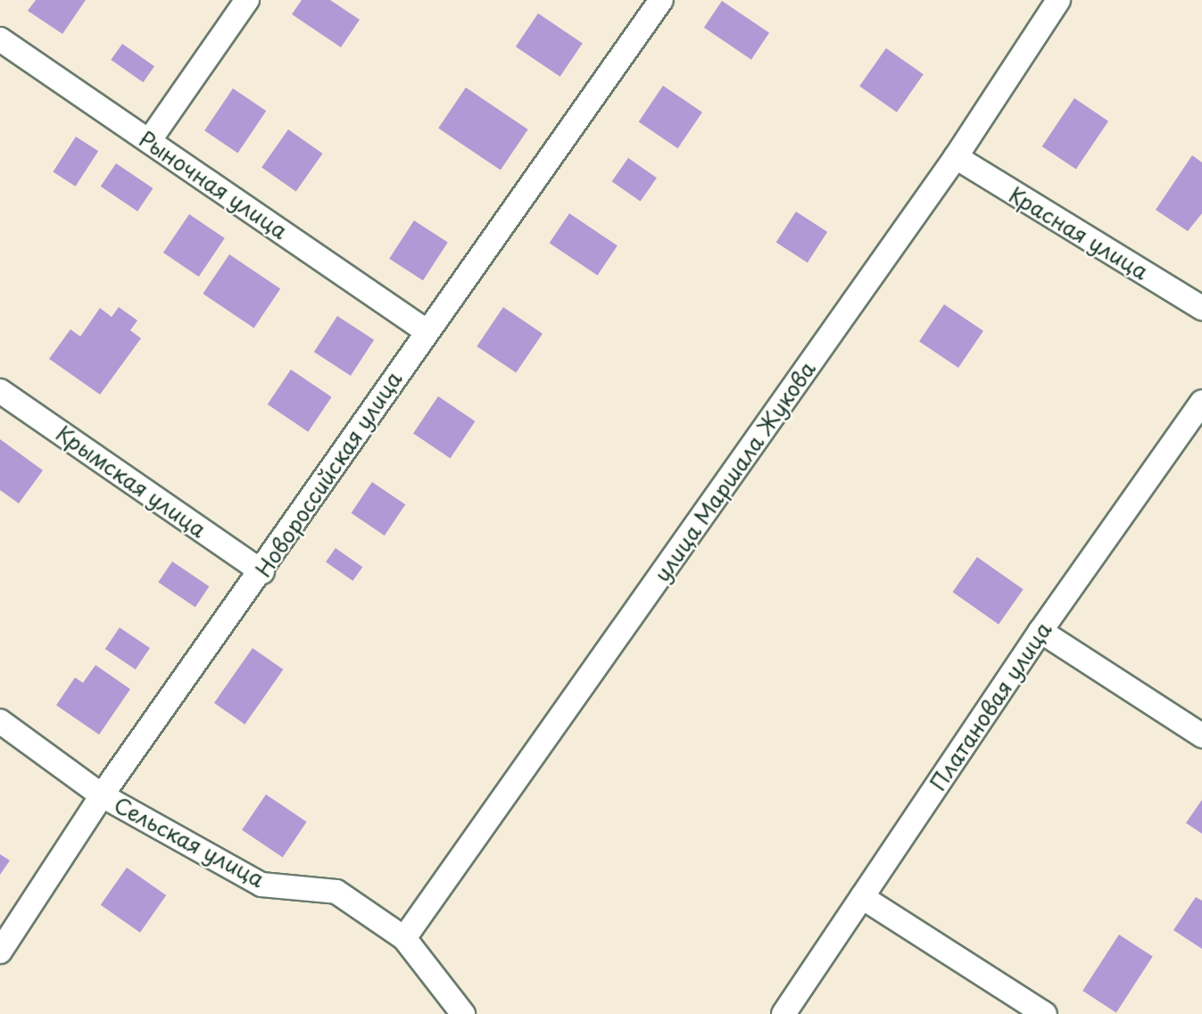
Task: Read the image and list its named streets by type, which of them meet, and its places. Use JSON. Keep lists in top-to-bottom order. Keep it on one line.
{"streets":{"street":["Рыночная улица","Красная улица","улица Маршала Жукова","Новороссийская улица","Крымская улица","Платановая улица","Сельская улица"]},"crossings":[["Рыночная улица","Новороссийская улица"],["Красная улица","улица Маршала Жукова"],["улица Маршала Жукова","Сельская улица"],["Новороссийская улица","Крымская улица"],["Новороссийская улица","Сельская улица"]]}
